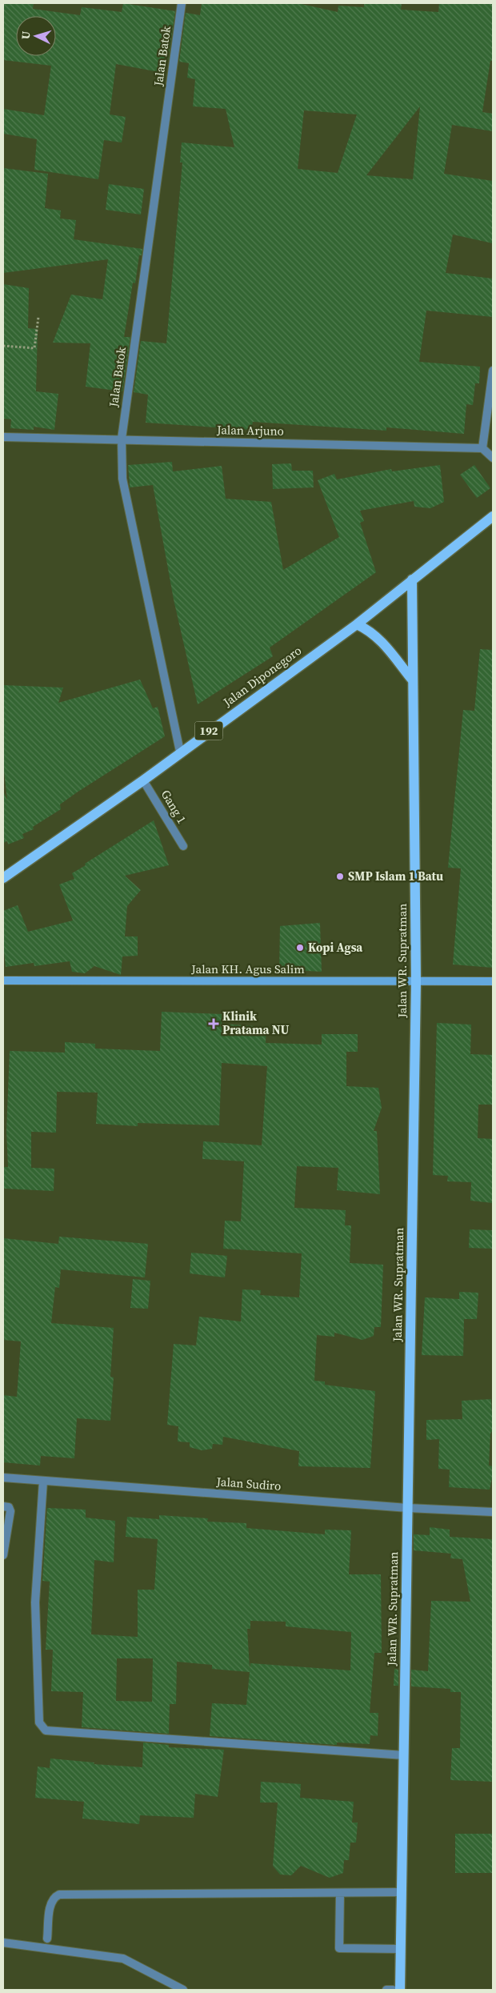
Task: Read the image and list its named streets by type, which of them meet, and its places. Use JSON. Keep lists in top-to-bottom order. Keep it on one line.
{"streets":{"main road":["Jalan Diponegoro","192","Jalan WR. Supratman"],"street":["Jalan Batok","Jalan Arjuno","Gang 1","Jalan KH. Agus Salim","Jalan Sudiro"]},"crossings":[["Jalan Batok","Jalan Arjuno"],["Jalan Batok","Jalan Diponegoro"],["Jalan Diponegoro","Gang 1"],["Jalan Diponegoro","Jalan WR. Supratman"],["Jalan WR. Supratman","Jalan KH. Agus Salim"],["Jalan WR. Supratman","Jalan Sudiro"]],"places":{"other":["SMP Islam 1 Batu","Kopi Agsa"],"health":["Klinik Pratama NU"]},"north":"left"}
